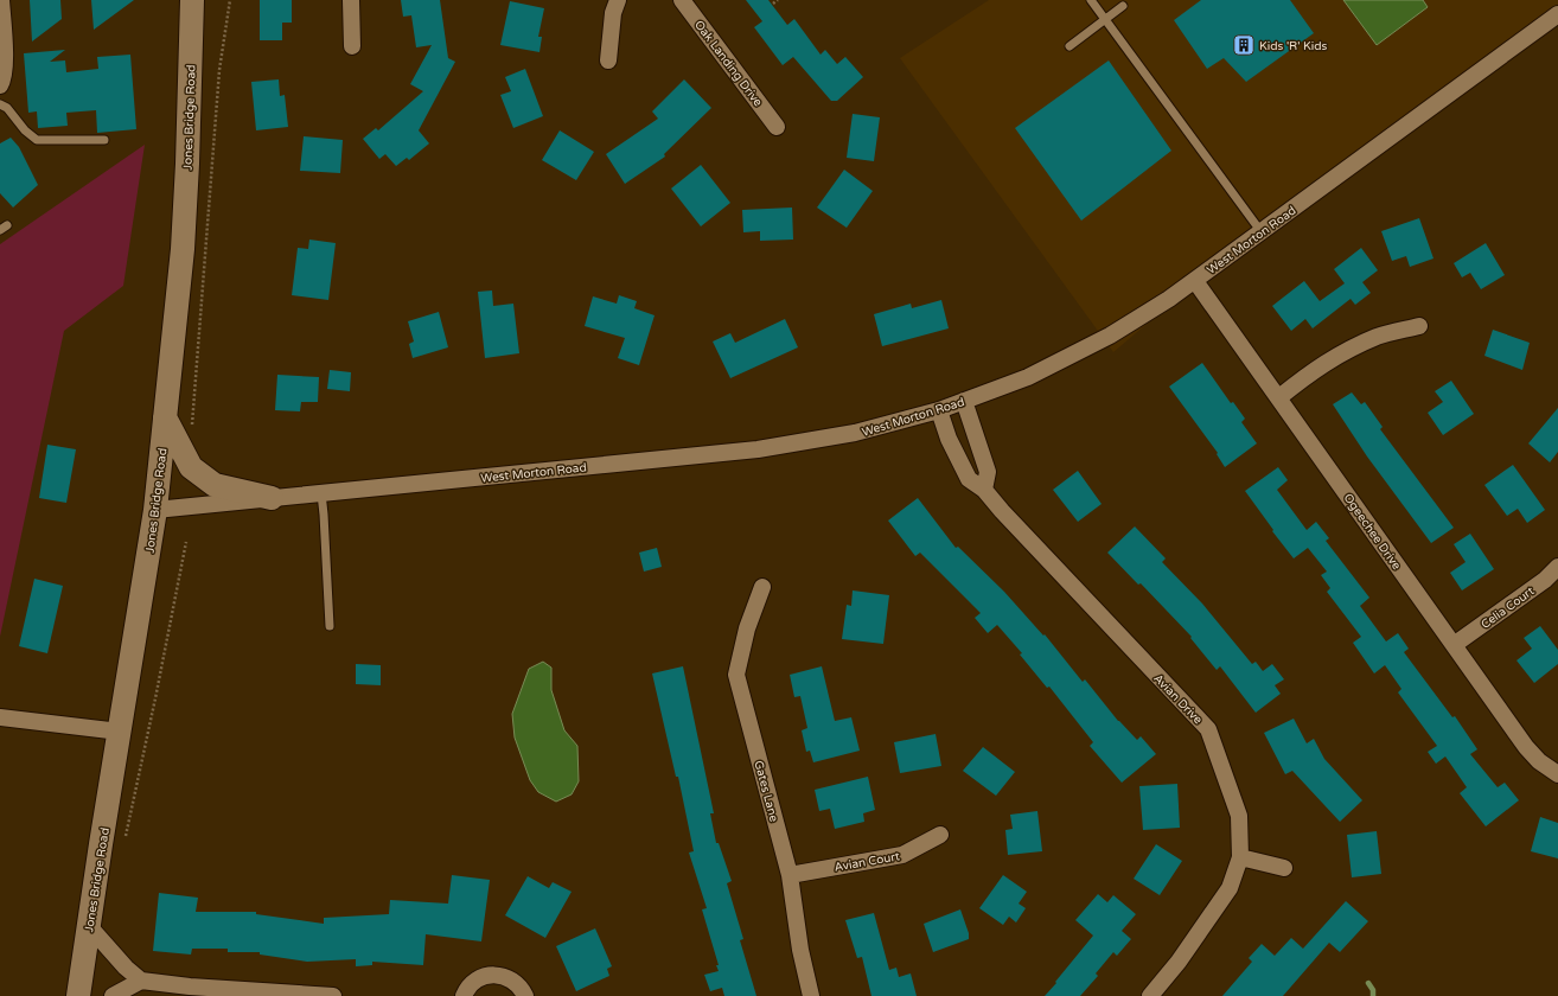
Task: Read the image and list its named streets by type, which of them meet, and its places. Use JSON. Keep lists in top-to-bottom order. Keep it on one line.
{"streets":{"main road":["Jones Bridge Road"],"street":["Oak Landing Drive","West Morton Road","Ogeechee Drive","Celia Court","Avian Drive","Gates Lane","Avian Court"]},"crossings":[["Jones Bridge Road","West Morton Road"],["West Morton Road","Ogeechee Drive"],["West Morton Road","Avian Drive"],["Ogeechee Drive","Celia Court"],["Gates Lane","Avian Court"]],"places":{"building":["Kids 'R' Kids"]}}
